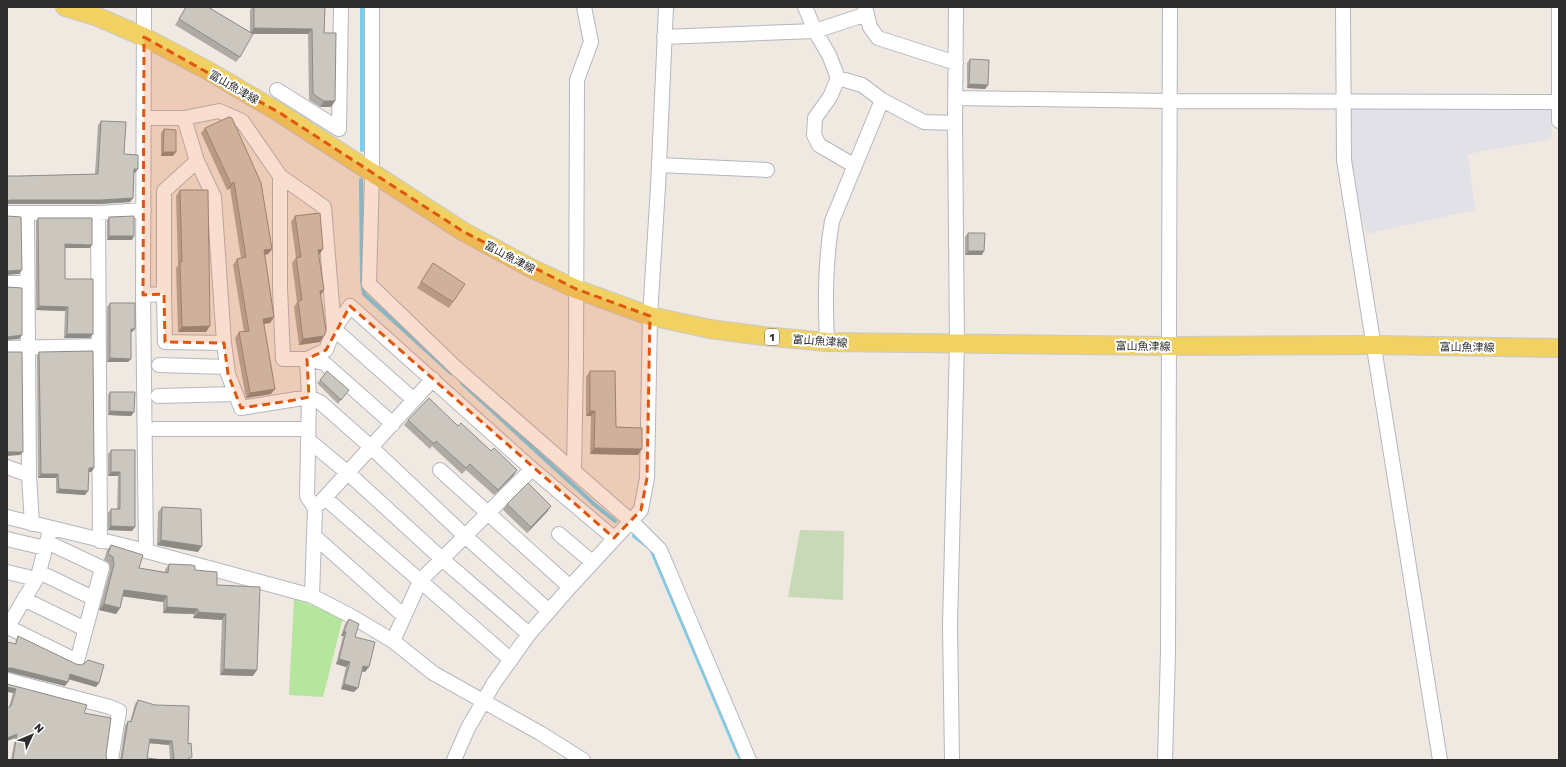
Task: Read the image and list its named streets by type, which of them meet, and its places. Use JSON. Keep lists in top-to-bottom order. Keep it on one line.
{"streets":{"main road":["富山魚津線","1"]},"north":"top right"}
